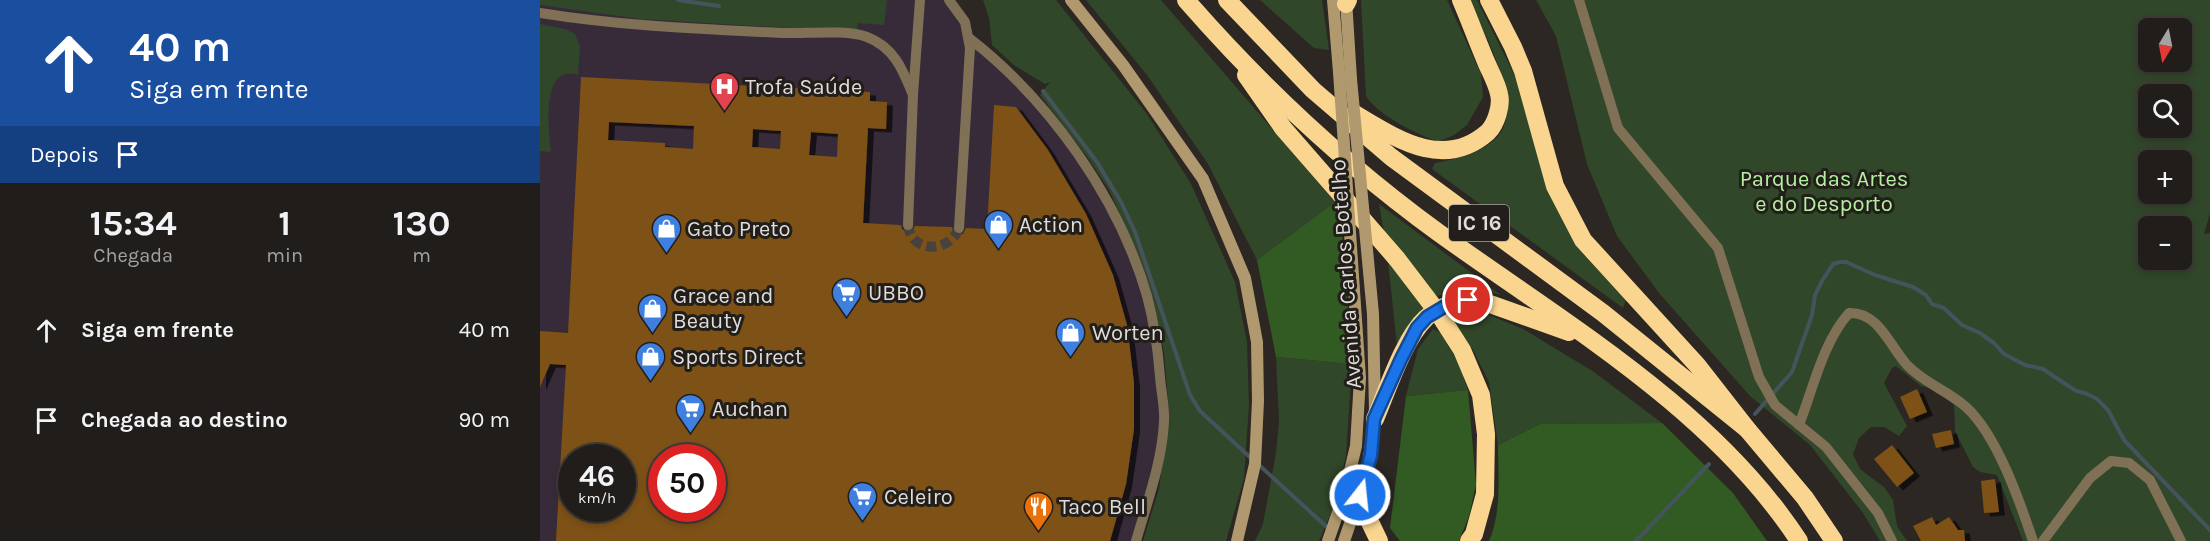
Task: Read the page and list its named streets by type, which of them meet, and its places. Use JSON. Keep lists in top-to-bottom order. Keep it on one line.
{"streets":{"highway":["IC 16"],"main road":["Avenida Carlos Botelho"]},"parks":["Parque das Artes e do Desporto"],"places":{"hospital":["Trofa Saúde"],"shop":["Action","Gato Preto","Grace and Beauty","Worten","Sports Direct"],"supermarket":["UBBO","Auchan","Celeiro"],"restaurant":["Taco Bell"]},"north":"bottom","page":{"turn":["40 m","Siga em frente"],"map_buttons":["+","−"],"then":"Depois","eta":["15:34","Chegada","1","min","130","m"],"list":[{"name":"Siga em frente","value":"40 m"},{"name":"Chegada ao destino","value":"90 m"}],"speed":"46 km/h","limit":"50"}}
